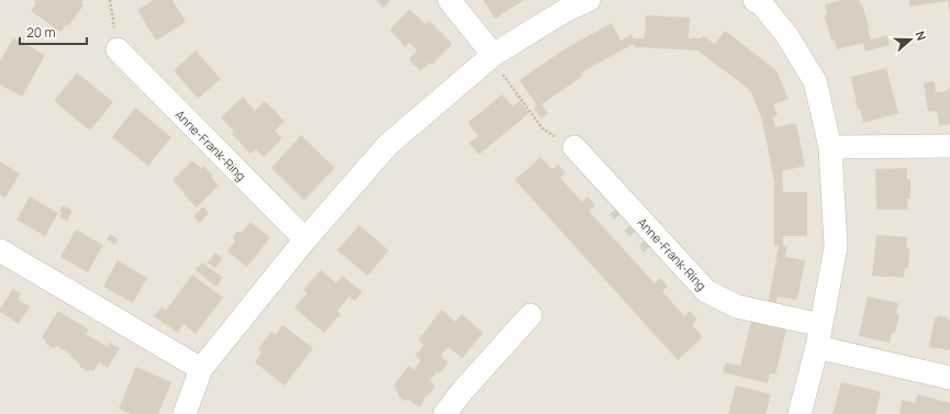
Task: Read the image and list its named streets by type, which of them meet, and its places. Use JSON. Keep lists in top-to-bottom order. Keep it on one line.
{"streets":{"street":["Anne-Frank-Ring"]},"scale_bar":"20 m","north":"right"}
